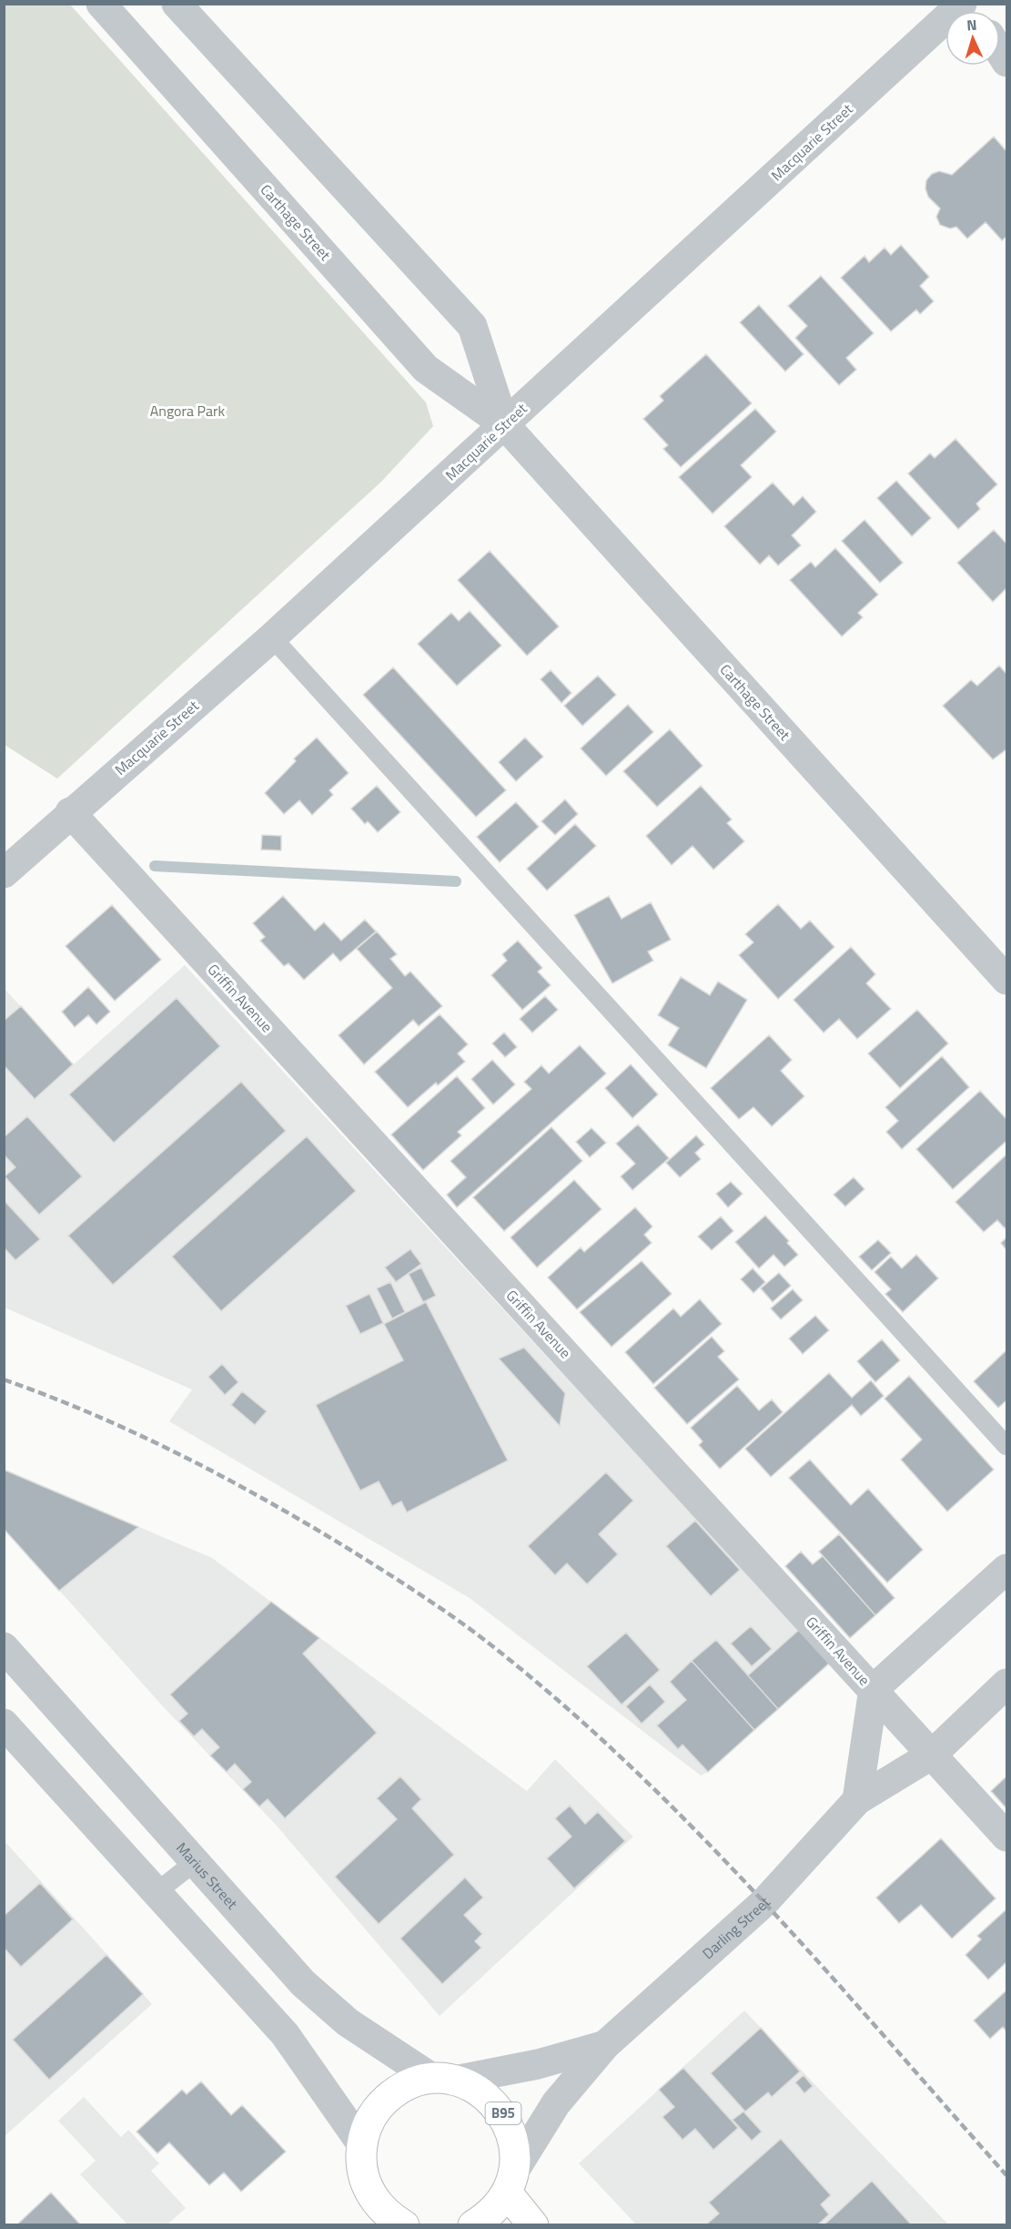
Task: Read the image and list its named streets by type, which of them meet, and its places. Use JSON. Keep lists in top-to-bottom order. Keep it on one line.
{"streets":{"main road":["B95"],"street":["Macquarie Street","Carthage Street","Griffin Avenue","Marius Street","Darling Street"]},"crossings":[["Macquarie Street","Carthage Street"],["Macquarie Street","Griffin Avenue"],["Griffin Avenue","Darling Street"],["Marius Street","Darling Street"],["Marius Street","B95"],["Darling Street","B95"]],"parks":["Angora Park"],"north":"top"}
